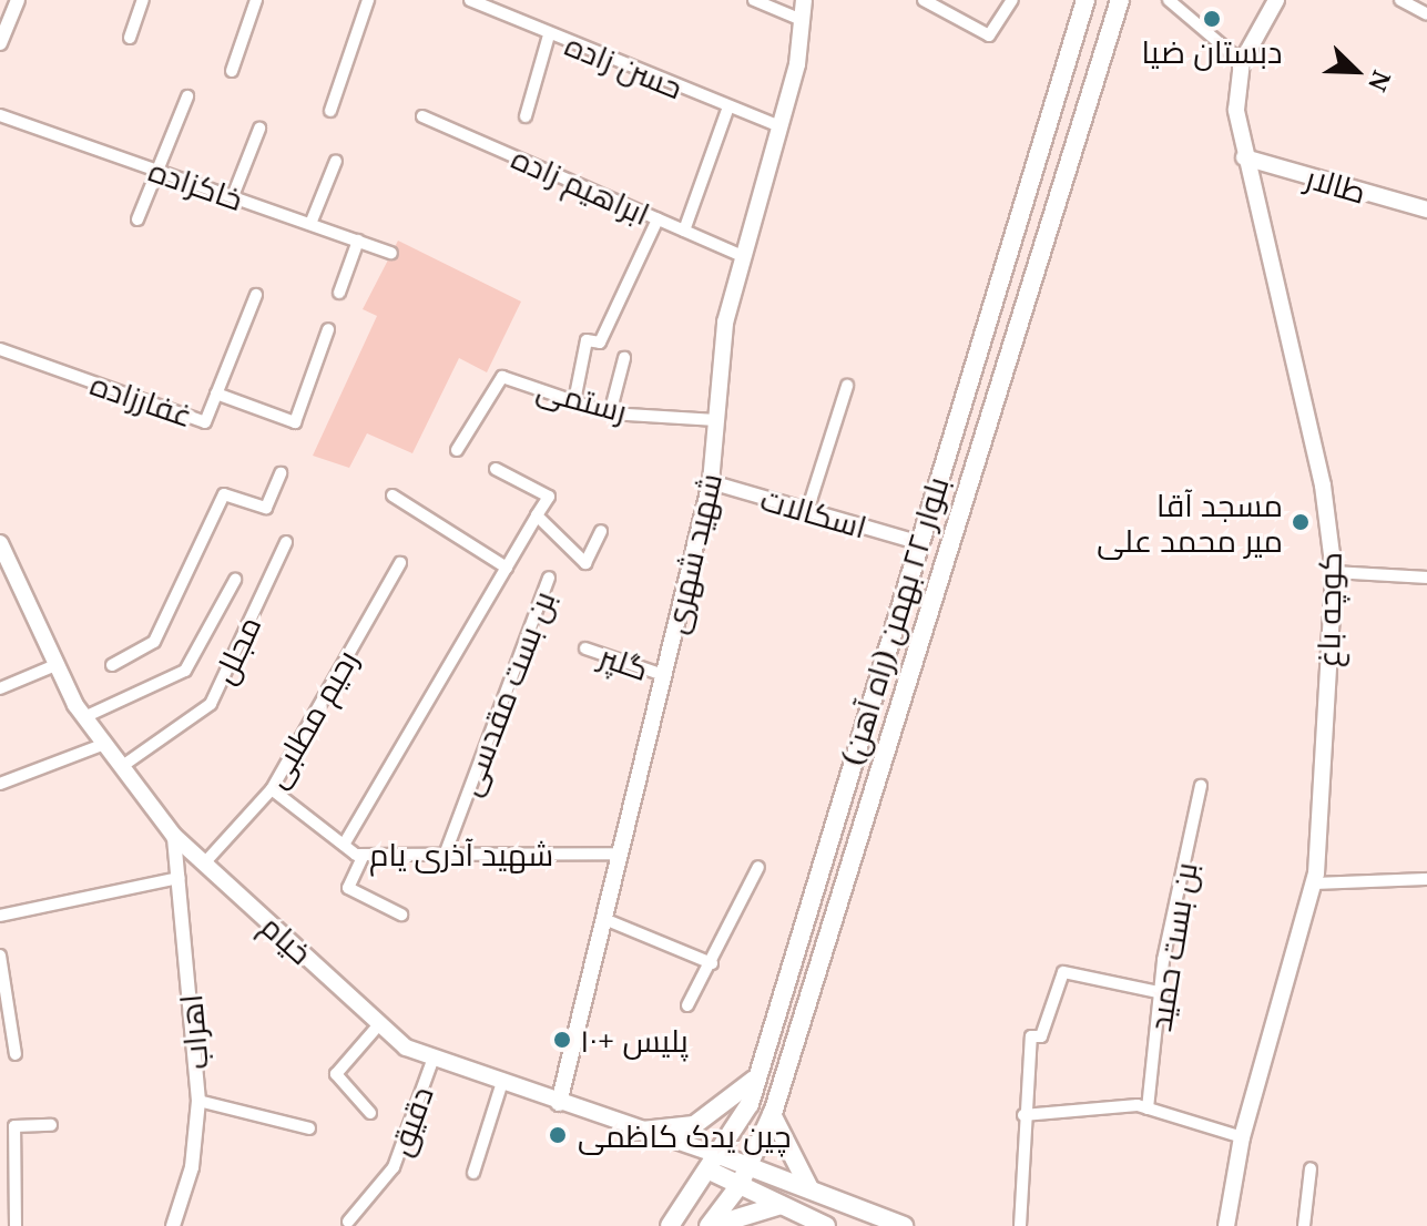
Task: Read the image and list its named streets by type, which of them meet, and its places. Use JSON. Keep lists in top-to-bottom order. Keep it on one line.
{"streets":{"main road":["طالار","شهید شهری","کوچه باغ","بلوار ۲۲ بهمن (راه آهن)","خیام"],"street":["حسن زاده","خاکزاده","ابراهیم زاده","غفارزاده","رستمی","اسکالات","مجلل","گلپر","بن بست مقدسی","رحیم مطلبی","شهید آذری یام","بن بست حمید","اهراب","دقیق"]},"crossings":[["حسن زاده","شهید شهری"],["طالار","کوچه باغ"],["ابراهیم زاده","شهید شهری"],["رستمی","شهید شهری"],["اسکالات","شهید شهری"],["اسکالات","بلوار ۲۲ بهمن (راه آهن)"],["شهید شهری","گلپر"],["شهید شهری","شهید آذری یام"],["شهید شهری","خیام"],["بلوار ۲۲ بهمن (راه آهن)","خیام"],["مجلل","خیام"],["بن بست مقدسی","شهید آذری یام"],["رحیم مطلبی","شهید آذری یام"],["رحیم مطلبی","خیام"],["خیام","اهراب"],["خیام","دقیق"]],"places":["دبستان ضیا","مسجد آقا میر محمد علی","پلیس +۱۰","چین یدک کاظمی"],"north":"bottom right"}
